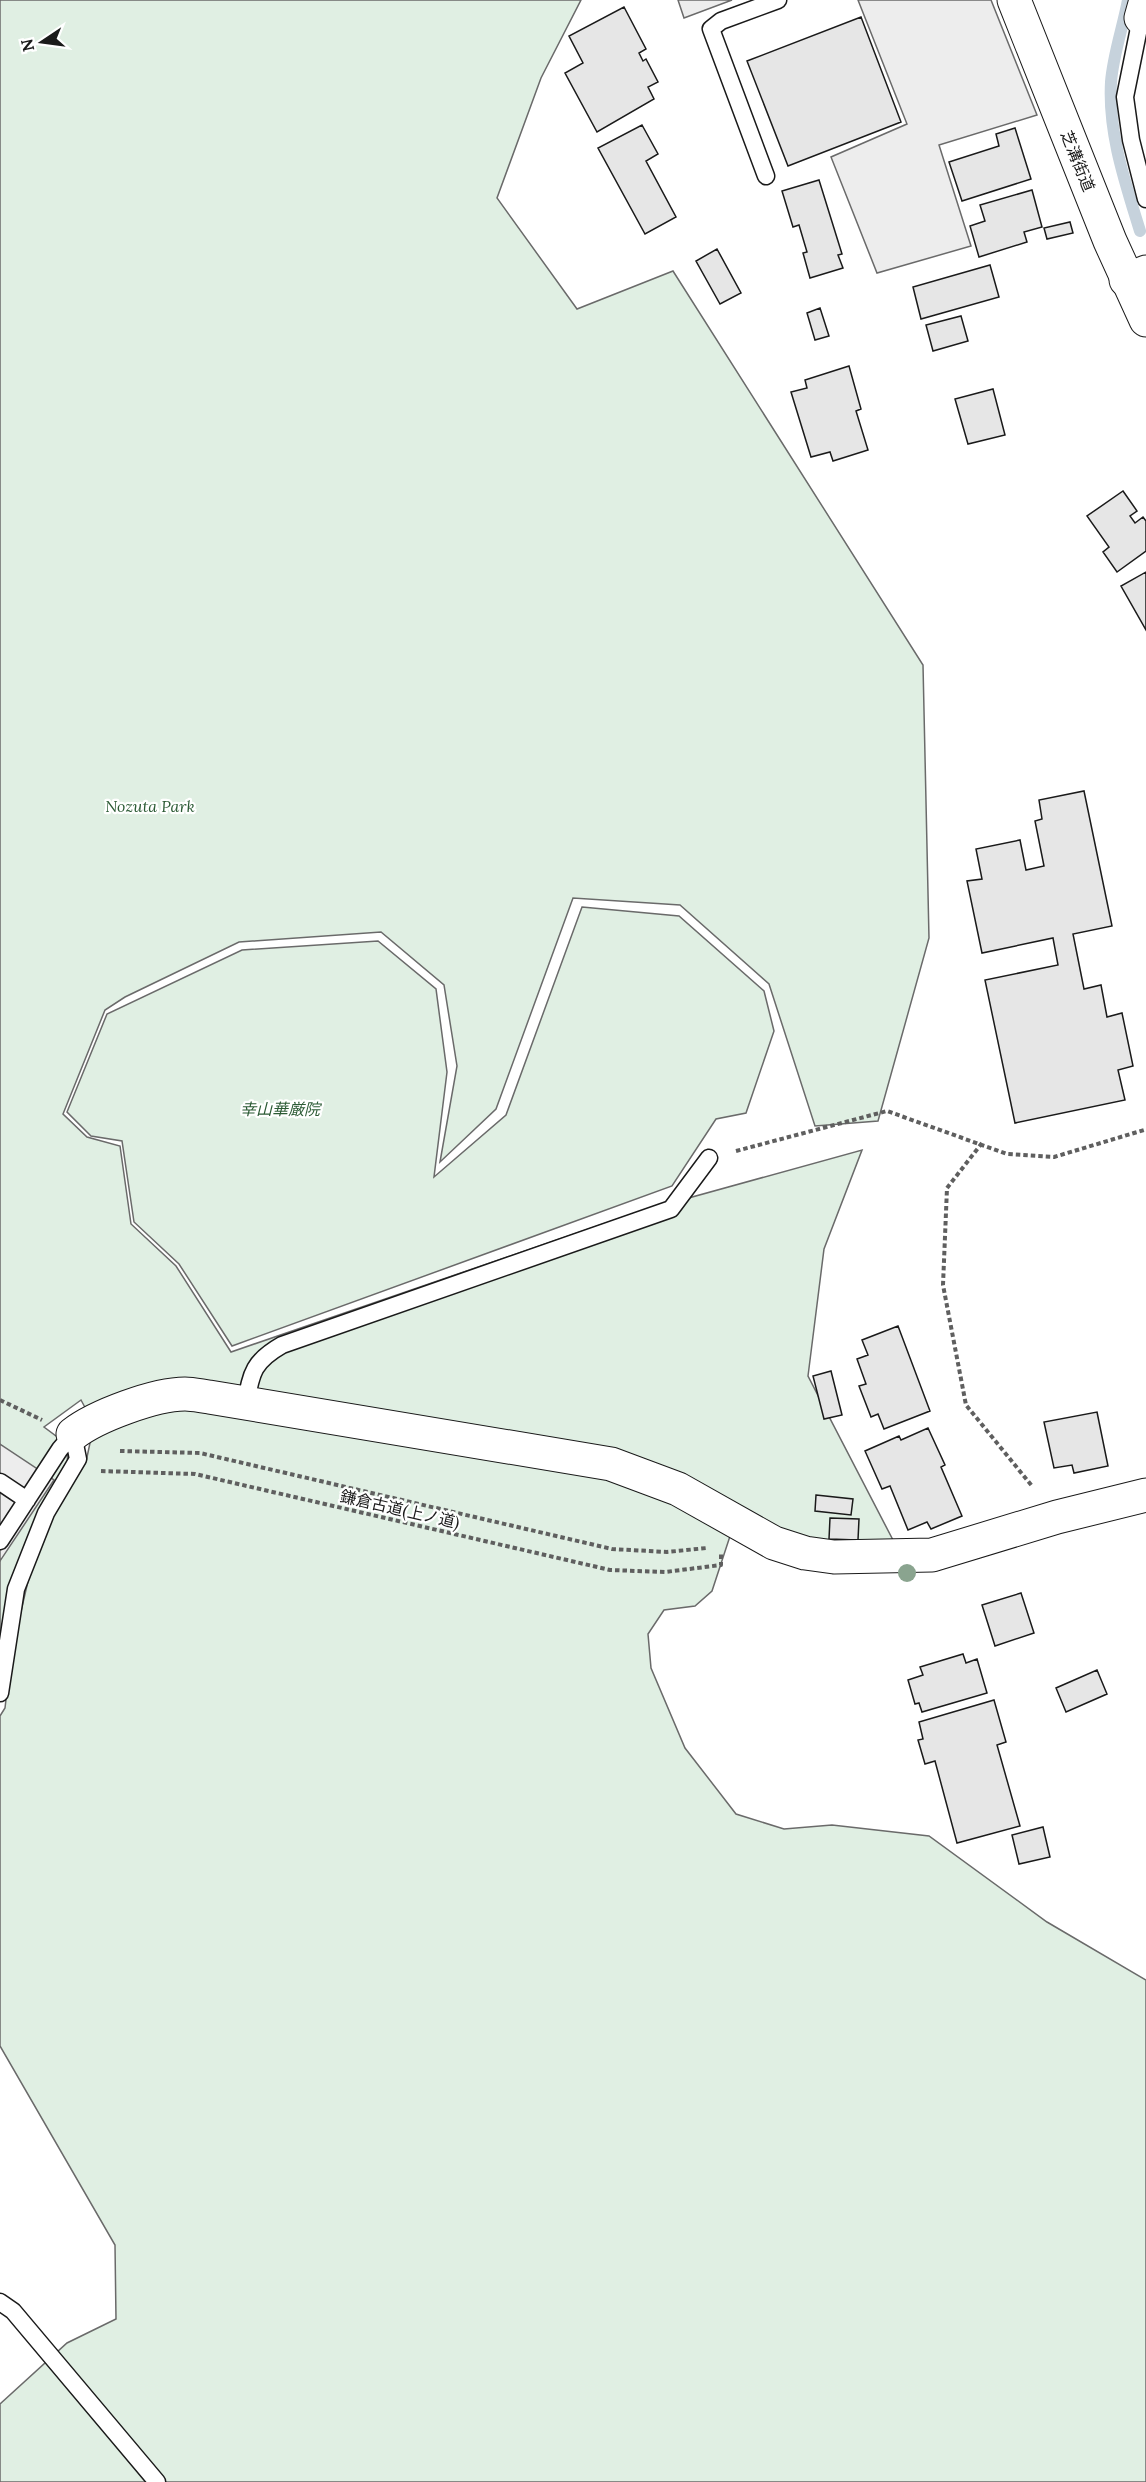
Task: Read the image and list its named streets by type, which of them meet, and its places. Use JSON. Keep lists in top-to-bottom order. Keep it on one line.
{"streets":{"street":["芝溝街道"],"path":["鎌倉古道(上ノ道)"]},"parks":["Nozuta Park","幸山華厳院"],"north":"left"}
